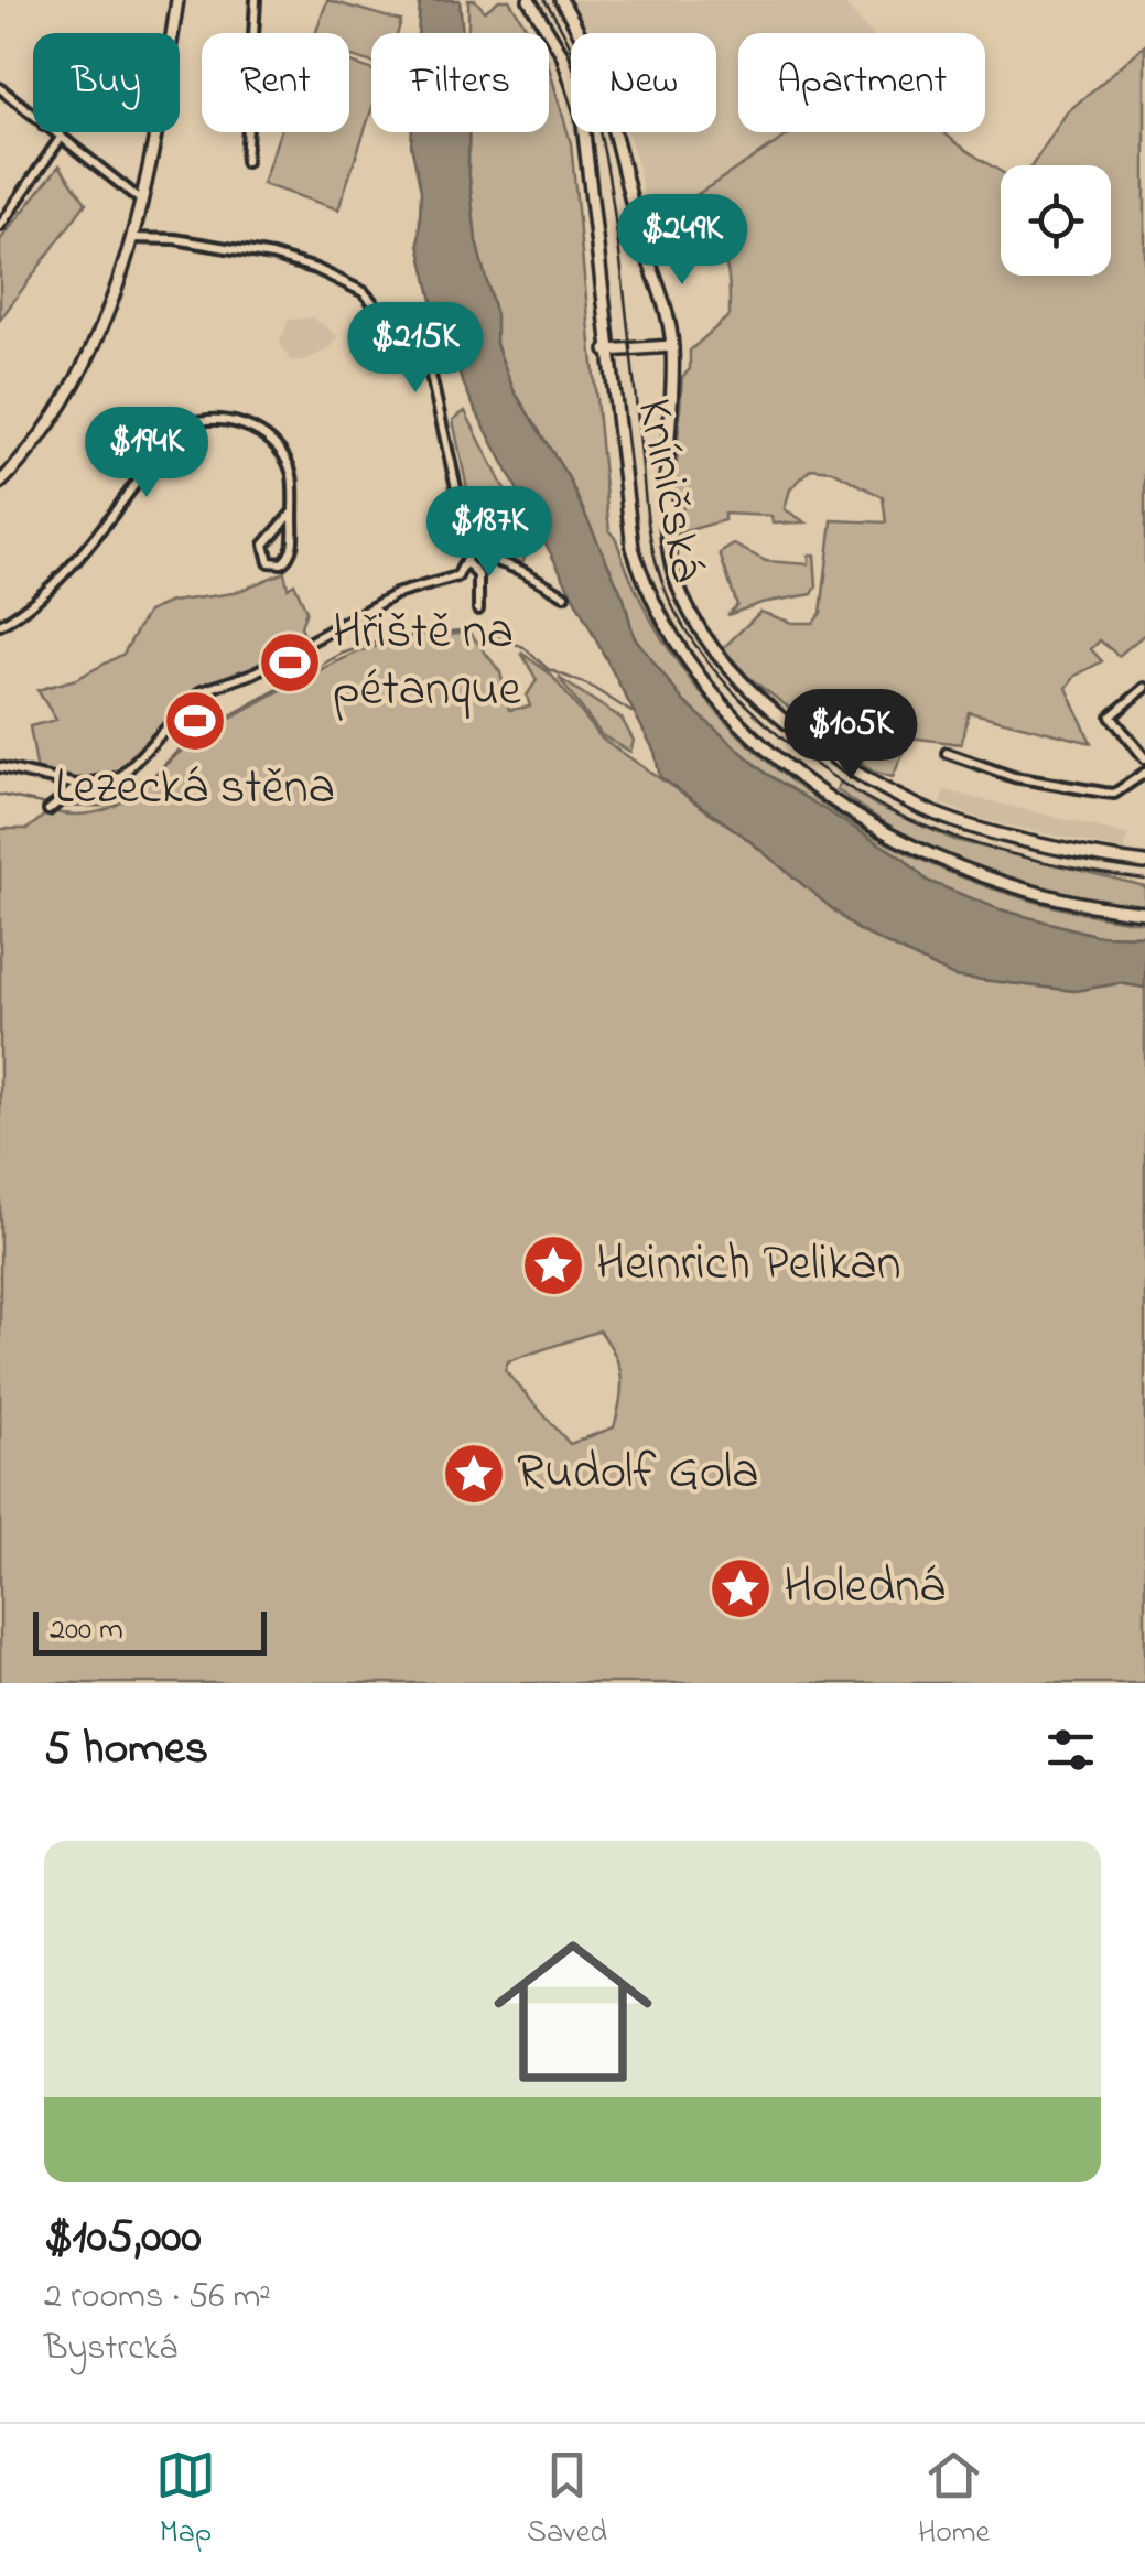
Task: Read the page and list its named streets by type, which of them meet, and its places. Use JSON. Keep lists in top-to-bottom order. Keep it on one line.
{"streets":{"street":["Kníničská"]},"places":{"sports":["Hřiště na pétanque","Lezecká stěna"],"place":["Heinrich Pelikan","Rudolf Gola","Holedná"]},"scale_bar":"200 m","page":{"chip":["Buy","Rent","Filters","New","Apartment"],"price":["$249K","$215K","$194K","$187K","$105K"],"scale":"200 m","heading":"5 homes","list":[{"name":"$105,000","note":"2 rooms · 56 m² · Bystrcká"}],"tabs":["Map","Saved","Home"]}}
